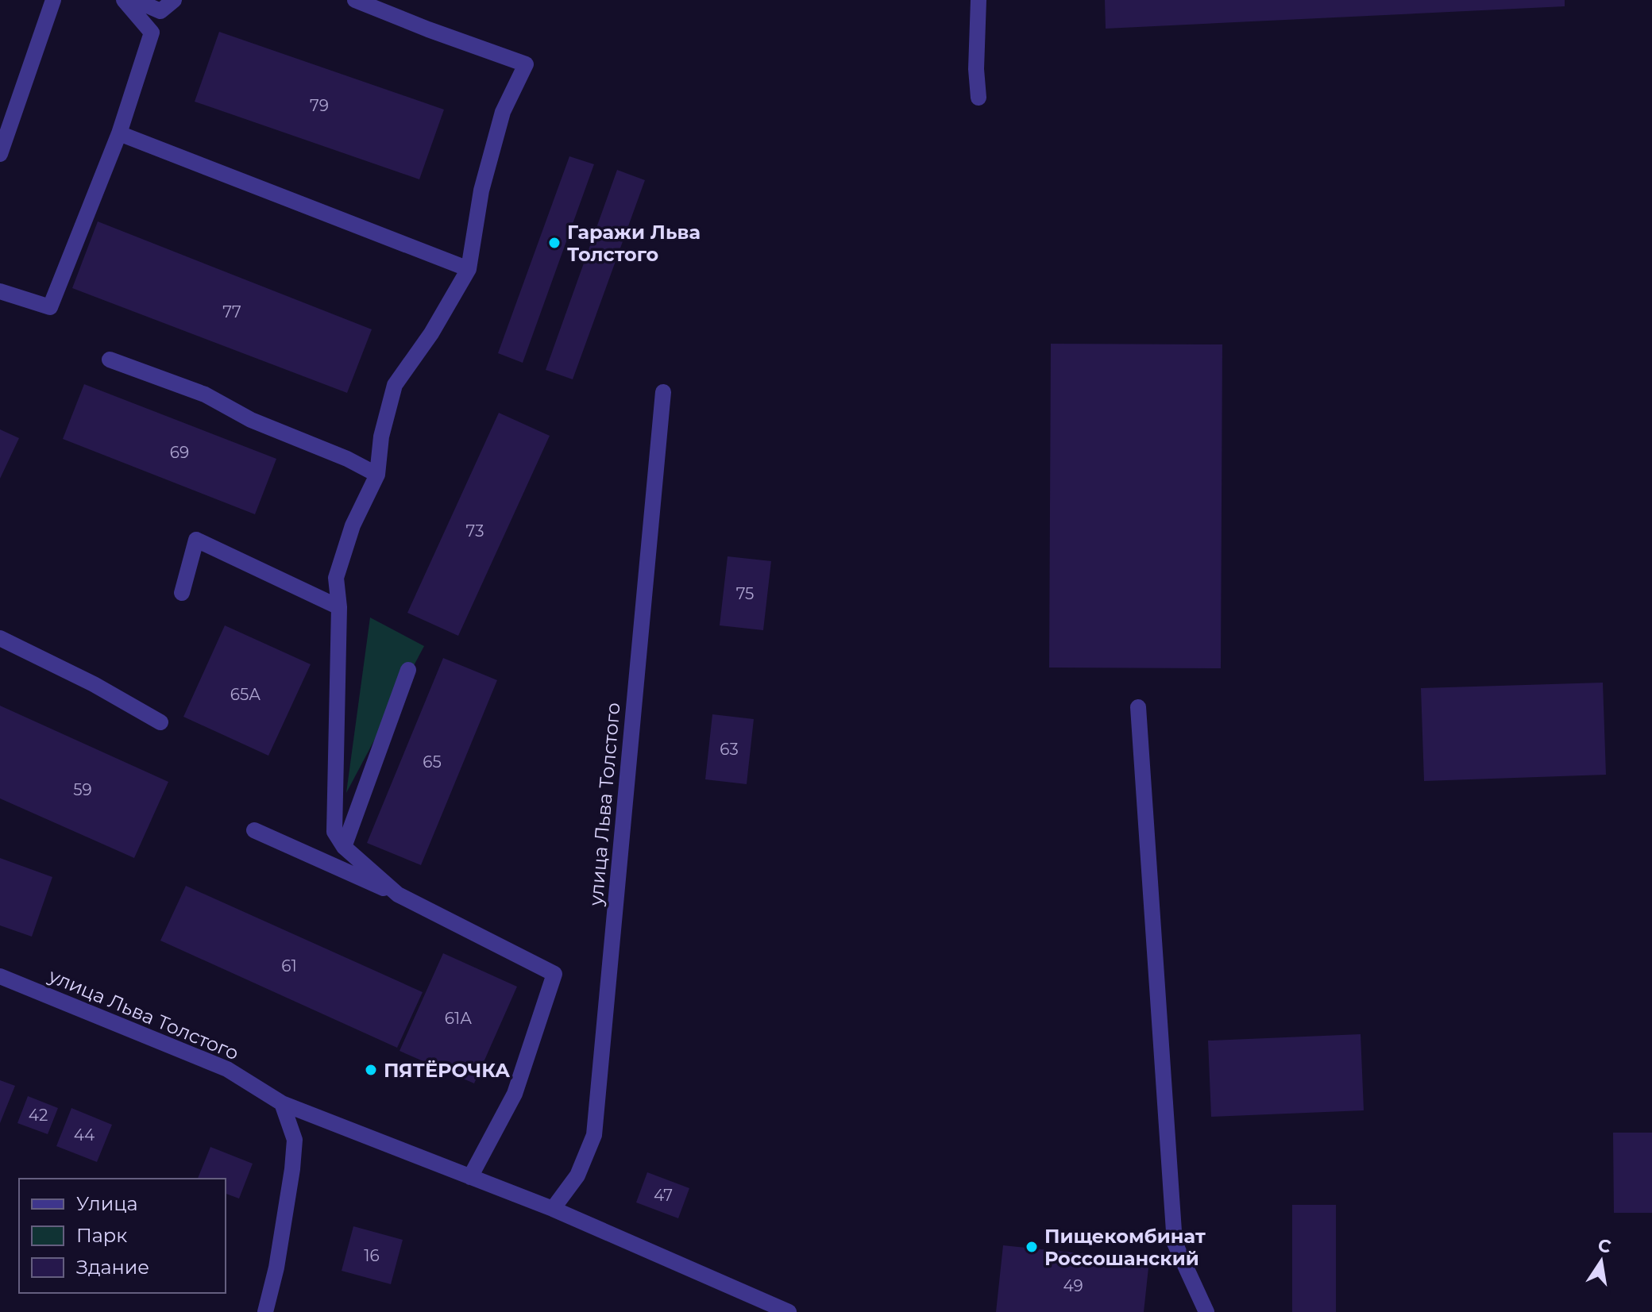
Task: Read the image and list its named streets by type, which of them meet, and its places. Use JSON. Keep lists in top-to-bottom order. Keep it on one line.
{"streets":{"street":["улица Льва Толстого"]},"places":["Гаражи Льва Толстого","ПЯТЁРОЧКА","Пищекомбинат Россошанский"],"house_numbers":["79","77","69","73","75","65А","63","65","59","61","61А","42","44","47","16","49"],"legend":["Улица","Парк","Здание"],"north":"top"}
